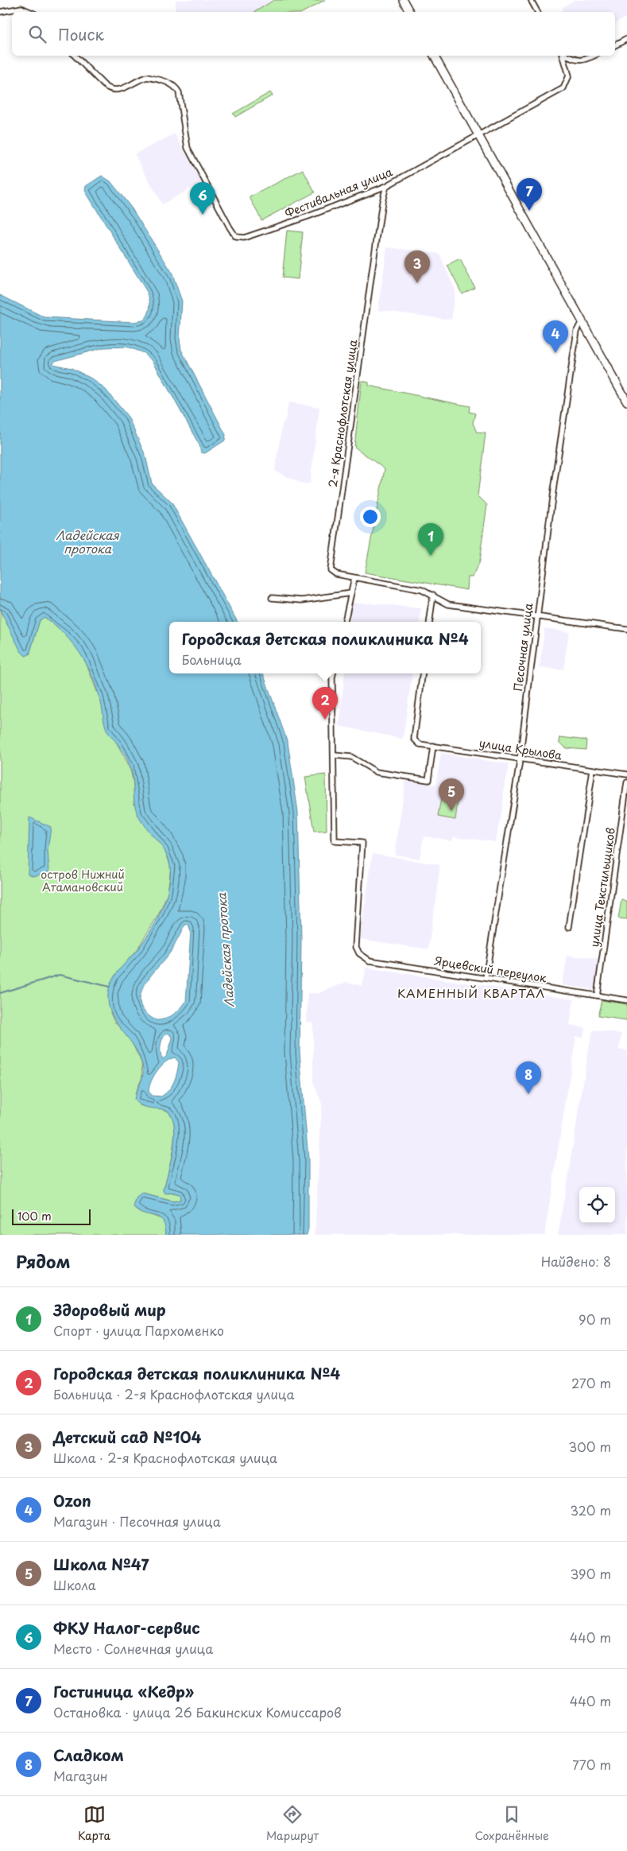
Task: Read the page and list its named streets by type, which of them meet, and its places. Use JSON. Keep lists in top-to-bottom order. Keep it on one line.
{"streets":{"street":["Фестивальная улица","2-я Краснофлотская улица","Песочная улица","улица Крылова","улица Текстильщиков","Ярцевский переулок"]},"crossings":[["Фестивальная улица","2-я Краснофлотская улица"],["2-я Краснофлотская улица","Песочная улица"],["Песочная улица","улица Крылова"],["Песочная улица","Ярцевский переулок"],["улица Текстильщиков","Ярцевский переулок"]],"districts":["КАМЕННЫЙ КВАРТАЛ"],"water":["Ладейская протока"],"parks":["остров Нижний Атамановский"],"scale_bar":"100 m","page":{"search":"Поиск","pins":["7","6","3","4","1","2","5","8"],"popup":["Городская детская поликлиника №4","Больница"],"scale":"100 m","heading":["Рядом","Найдено: 8"],"list":[{"mark":"1","name":"Здоровый мир","note":"Спорт · улица Пархоменко","value":"90 m"},{"mark":"2","name":"Городская детская поликлиника №4","note":"Больница · 2-я Краснофлотская улица","value":"270 m"},{"mark":"3","name":"Детский сад №104","note":"Школа · 2-я Краснофлотская улица","value":"300 m"},{"mark":"4","name":"Ozon","note":"Магазин · Песочная улица","value":"320 m"},{"mark":"5","name":"Школа №47","note":"Школа","value":"390 m"},{"mark":"6","name":"ФКУ Налог-сервис","note":"Место · Солнечная улица","value":"440 m"},{"mark":"7","name":"Гостиница «Кедр»","note":"Остановка · улица 26 Бакинских Комиссаров","value":"440 m"},{"mark":"8","name":"Сладком","note":"Магазин","value":"770 m"}],"nav":["Карта","Маршрут","Сохранённые"]}}
